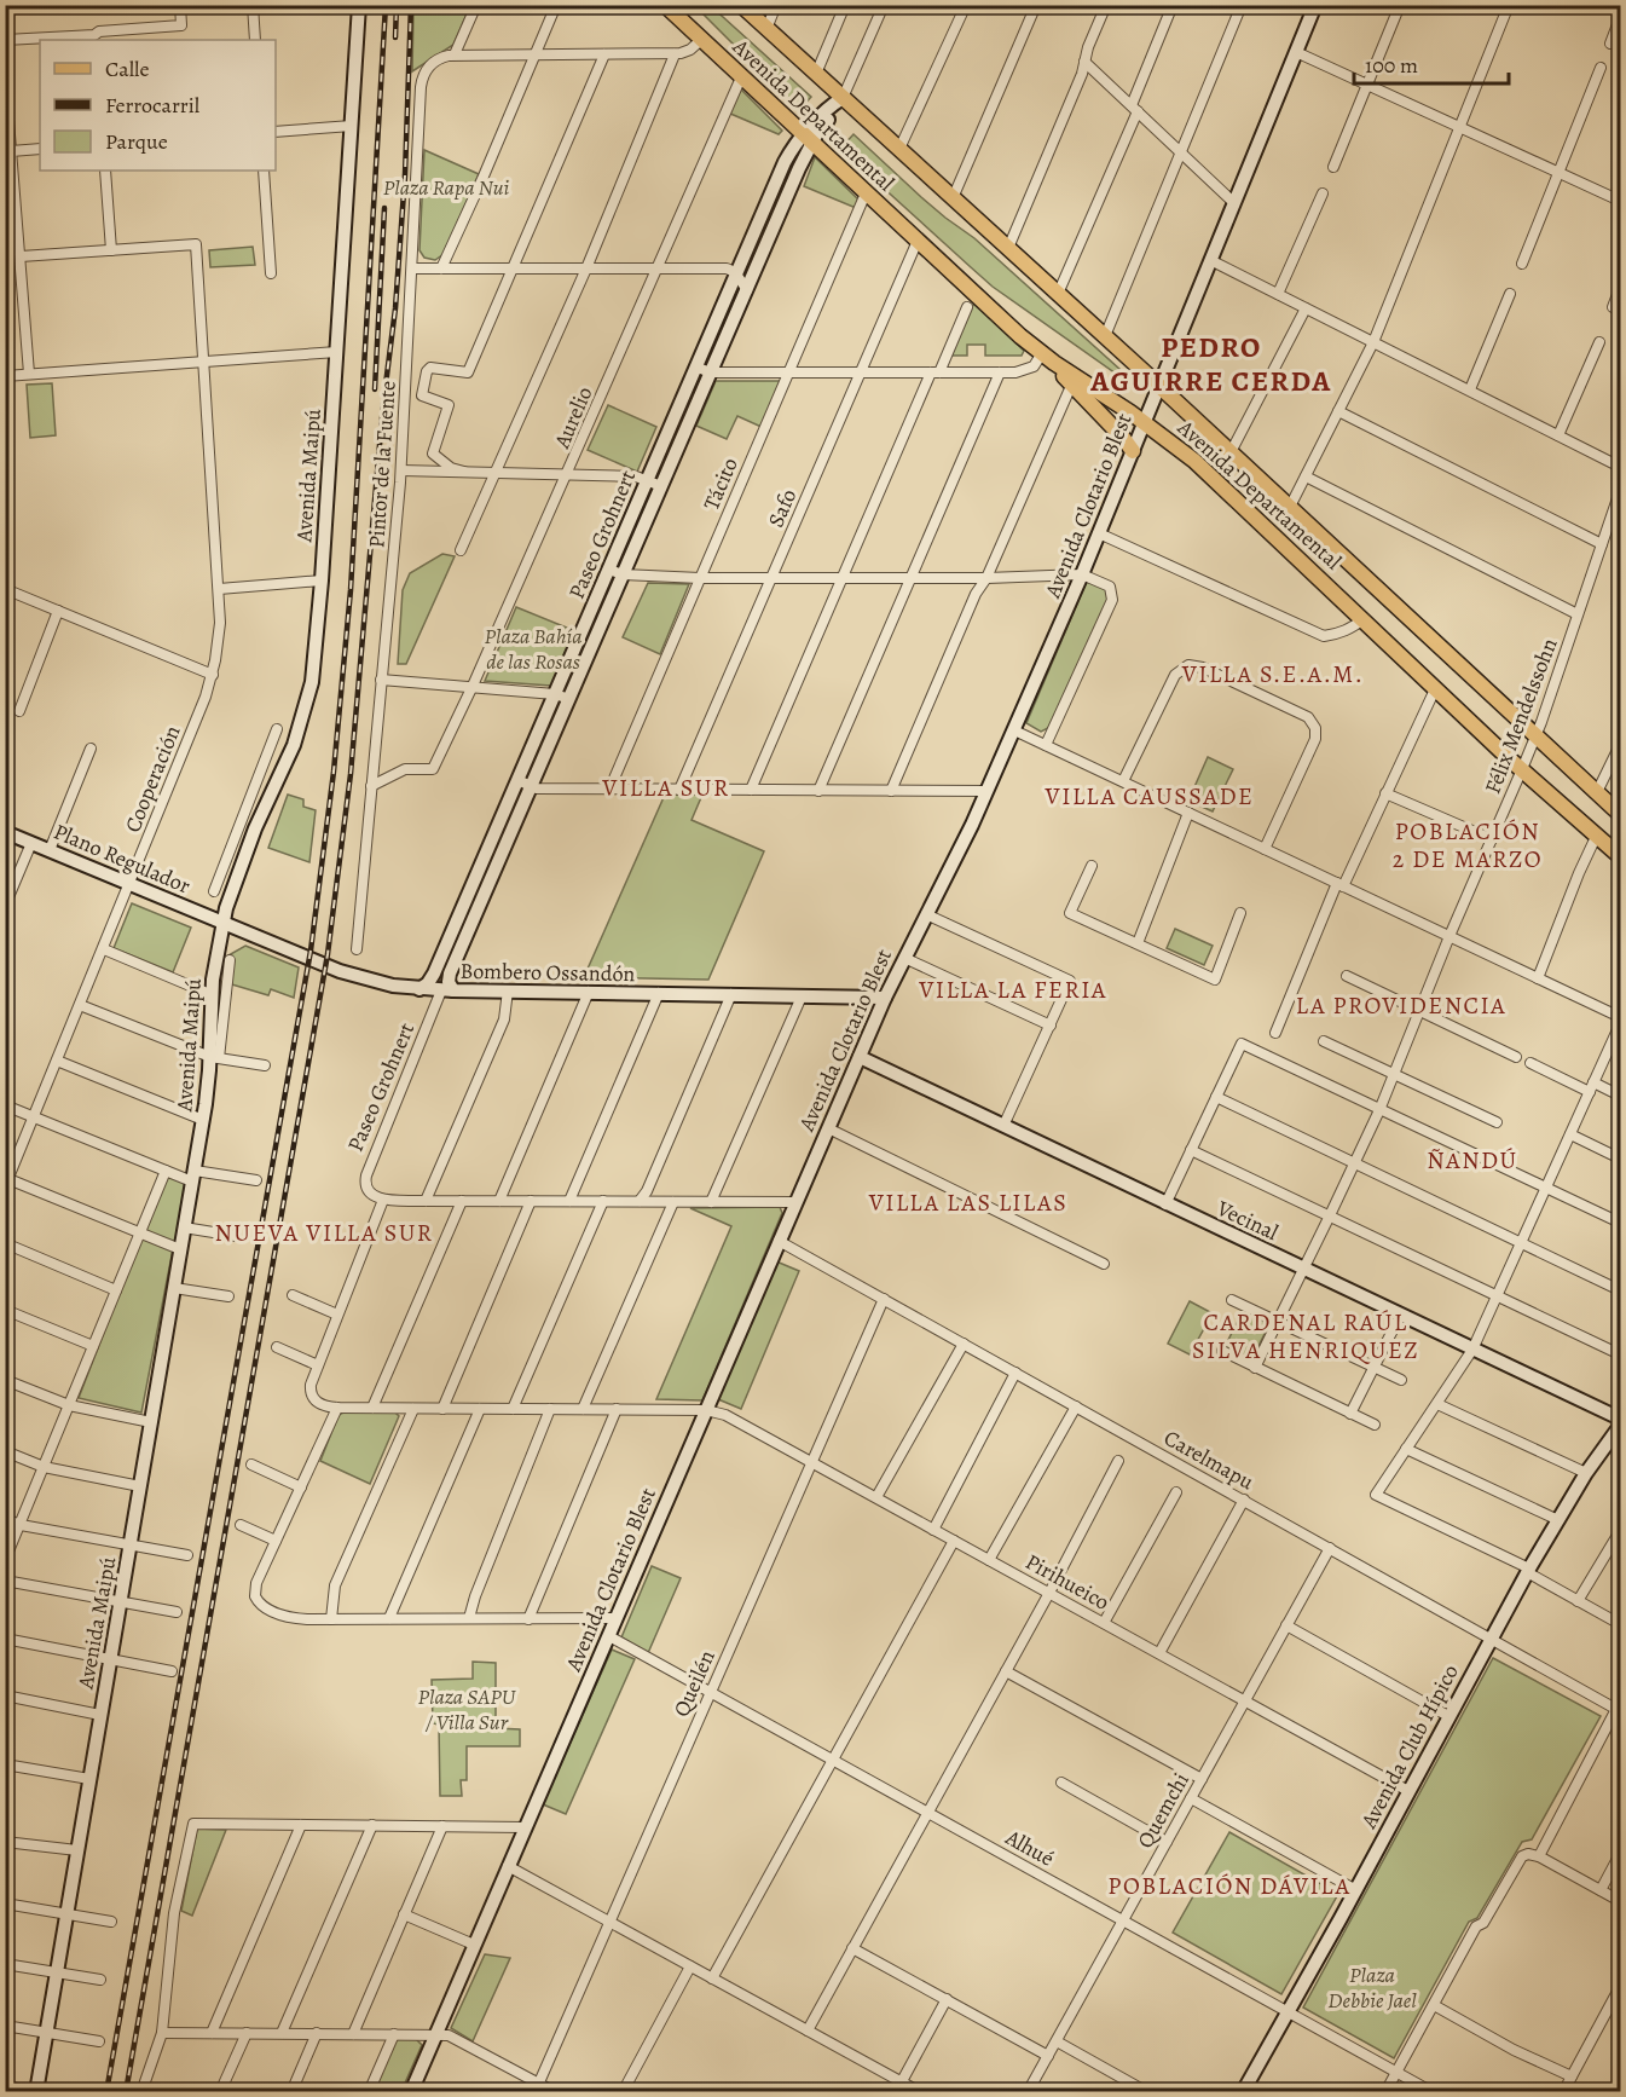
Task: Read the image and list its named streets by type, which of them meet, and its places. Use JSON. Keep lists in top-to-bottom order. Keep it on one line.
{"streets":{"main road":["Avenida Departamental"],"street":["Aurelio","Pintor de la Fuente","Avenida Maipú","Tácito","Avenida Clotario Blest","Safo","Paseo Grohnert","Félix Mendelssohn","Cooperación","Plano Regulador","Bombero Ossandón","Vecinal","Carelmapu","Pirihueico","Queilén","Avenida Club Hípico","Quemchi","Alhué"]},"crossings":[["Avenida Departamental","Aurelio"],["Avenida Departamental","Tácito"],["Avenida Departamental","Avenida Clotario Blest"],["Avenida Departamental","Safo"],["Avenida Departamental","Paseo Grohnert"],["Avenida Departamental","Félix Mendelssohn"],["Aurelio","Pintor de la Fuente"],["Avenida Maipú","Plano Regulador"],["Avenida Maipú","Bombero Ossandón"],["Avenida Clotario Blest","Bombero Ossandón"],["Avenida Clotario Blest","Vecinal"],["Avenida Clotario Blest","Carelmapu"],["Avenida Clotario Blest","Pirihueico"],["Avenida Clotario Blest","Alhué"],["Paseo Grohnert","Bombero Ossandón"],["Félix Mendelssohn","Vecinal"],["Cooperación","Plano Regulador"],["Plano Regulador","Bombero Ossandón"],["Carelmapu","Queilén"],["Carelmapu","Avenida Club Hípico"],["Carelmapu","Quemchi"],["Pirihueico","Queilén"],["Pirihueico","Avenida Club Hípico"],["Pirihueico","Quemchi"],["Queilén","Alhué"],["Avenida Club Hípico","Alhué"],["Quemchi","Alhué"]],"districts":["PEDRO AGUIRRE CERDA","VILLA S.E.A.M.","VILLA SUR","VILLA CAUSSADE","POBLACIÓN 2 DE MARZO","VILLA LA FERIA","LA PROVIDENCIA","ÑANDÚ","VILLA LAS LILAS","NUEVA VILLA SUR","CARDENAL RAÚL SILVA HENRIQUEZ","POBLACIÓN DÁVILA"],"parks":["Plaza Rapa Nui","Plaza Bahía de las Rosas","Plaza SAPU / Villa Sur","Plaza Debbie Jael"],"legend":["Calle","Ferrocarril","Parque"],"scale_bar":"100 m"}
